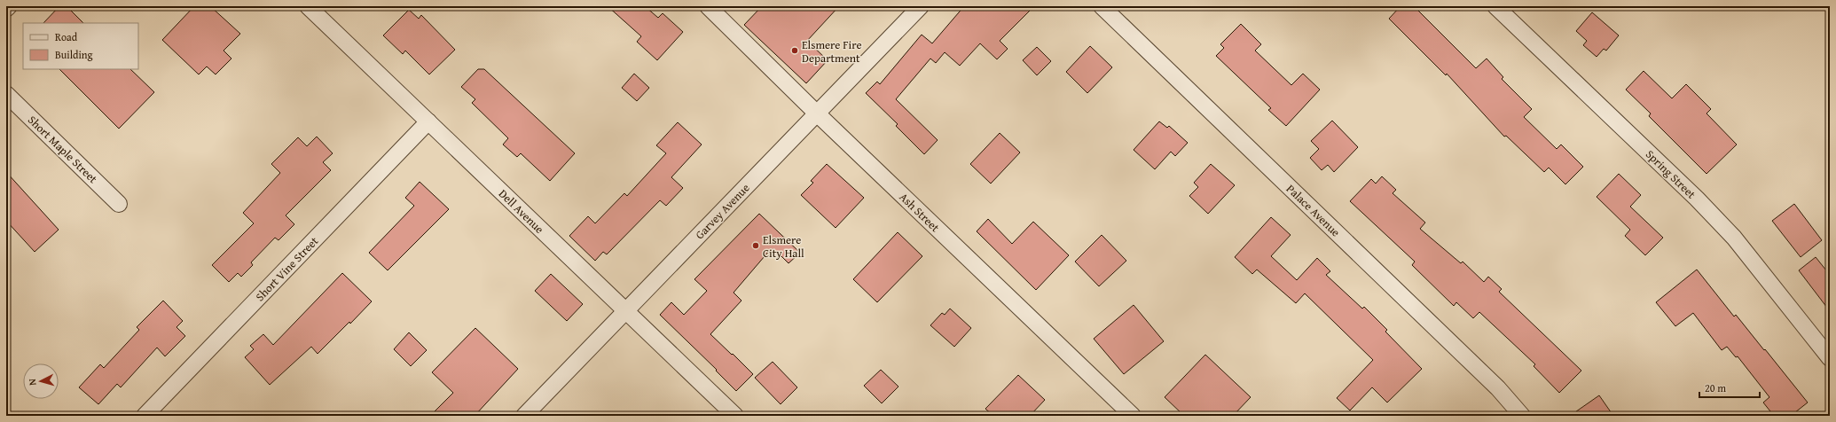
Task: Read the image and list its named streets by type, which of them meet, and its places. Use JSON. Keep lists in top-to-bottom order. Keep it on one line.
{"streets":{"street":["Short Maple Street","Spring Street","Palace Avenue","Dell Avenue","Garvey Avenue","Ash Street","Short Vine Street"]},"crossings":[["Dell Avenue","Garvey Avenue"],["Dell Avenue","Short Vine Street"],["Garvey Avenue","Ash Street"]],"places":["Elsmere Fire Department","Elsmere City Hall"],"legend":["Road","Building"],"scale_bar":"20 m","north":"left"}
